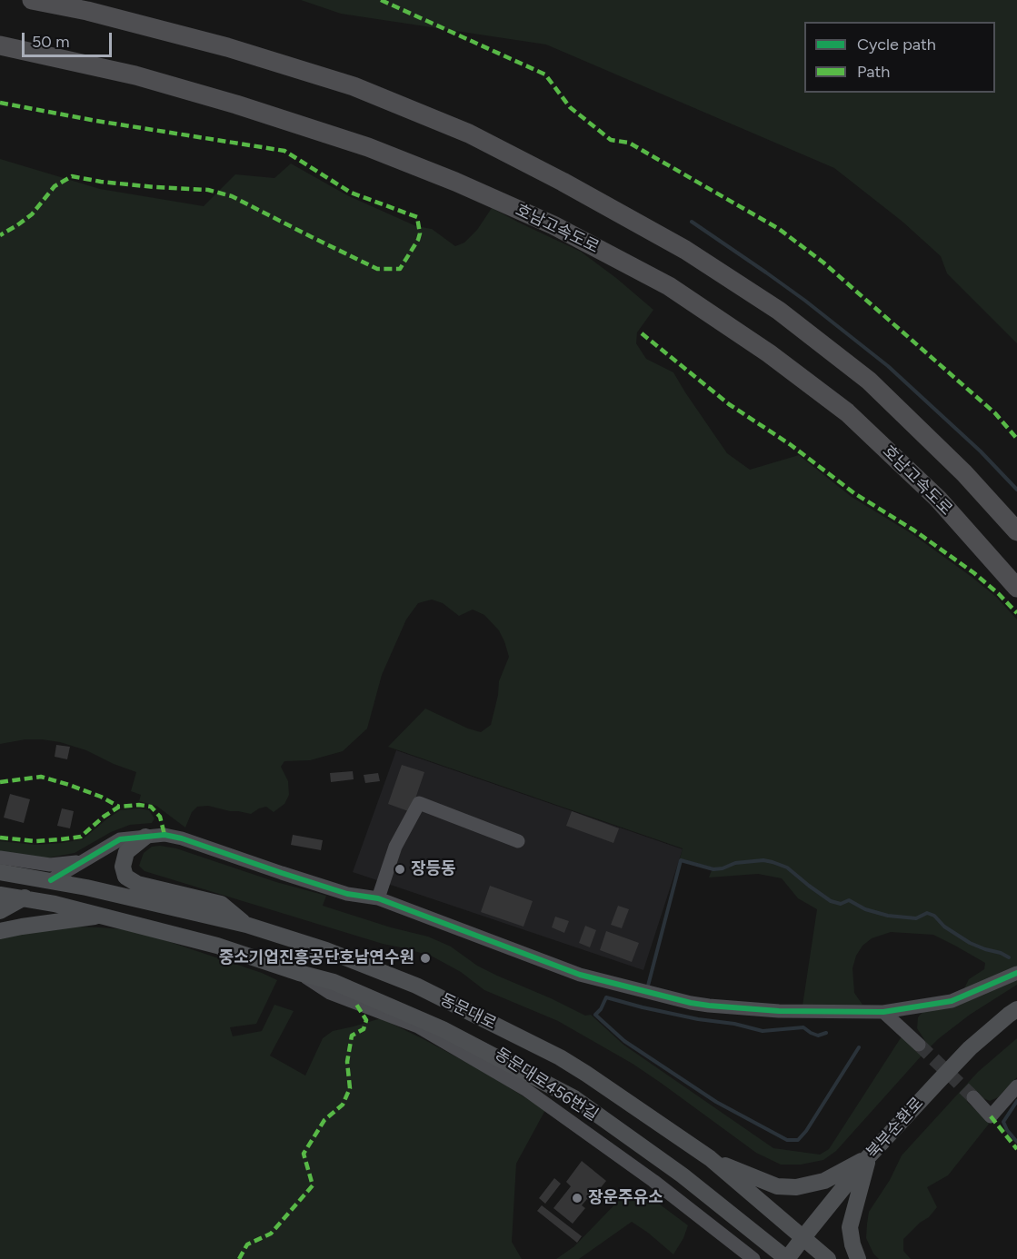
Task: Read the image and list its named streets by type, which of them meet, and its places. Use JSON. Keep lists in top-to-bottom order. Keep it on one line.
{"streets":{"highway":["호남고속도로"],"main road":["동문대로","북부순환로"],"street":["동문대로456번길"]},"crossings":[["동문대로","동문대로456번길"],["동문대로","북부순환로"]],"places":["장등동","중소기업진흥공단호남연수원","장운주유소"],"legend":["Cycle path","Path"],"scale_bar":"50 m"}
